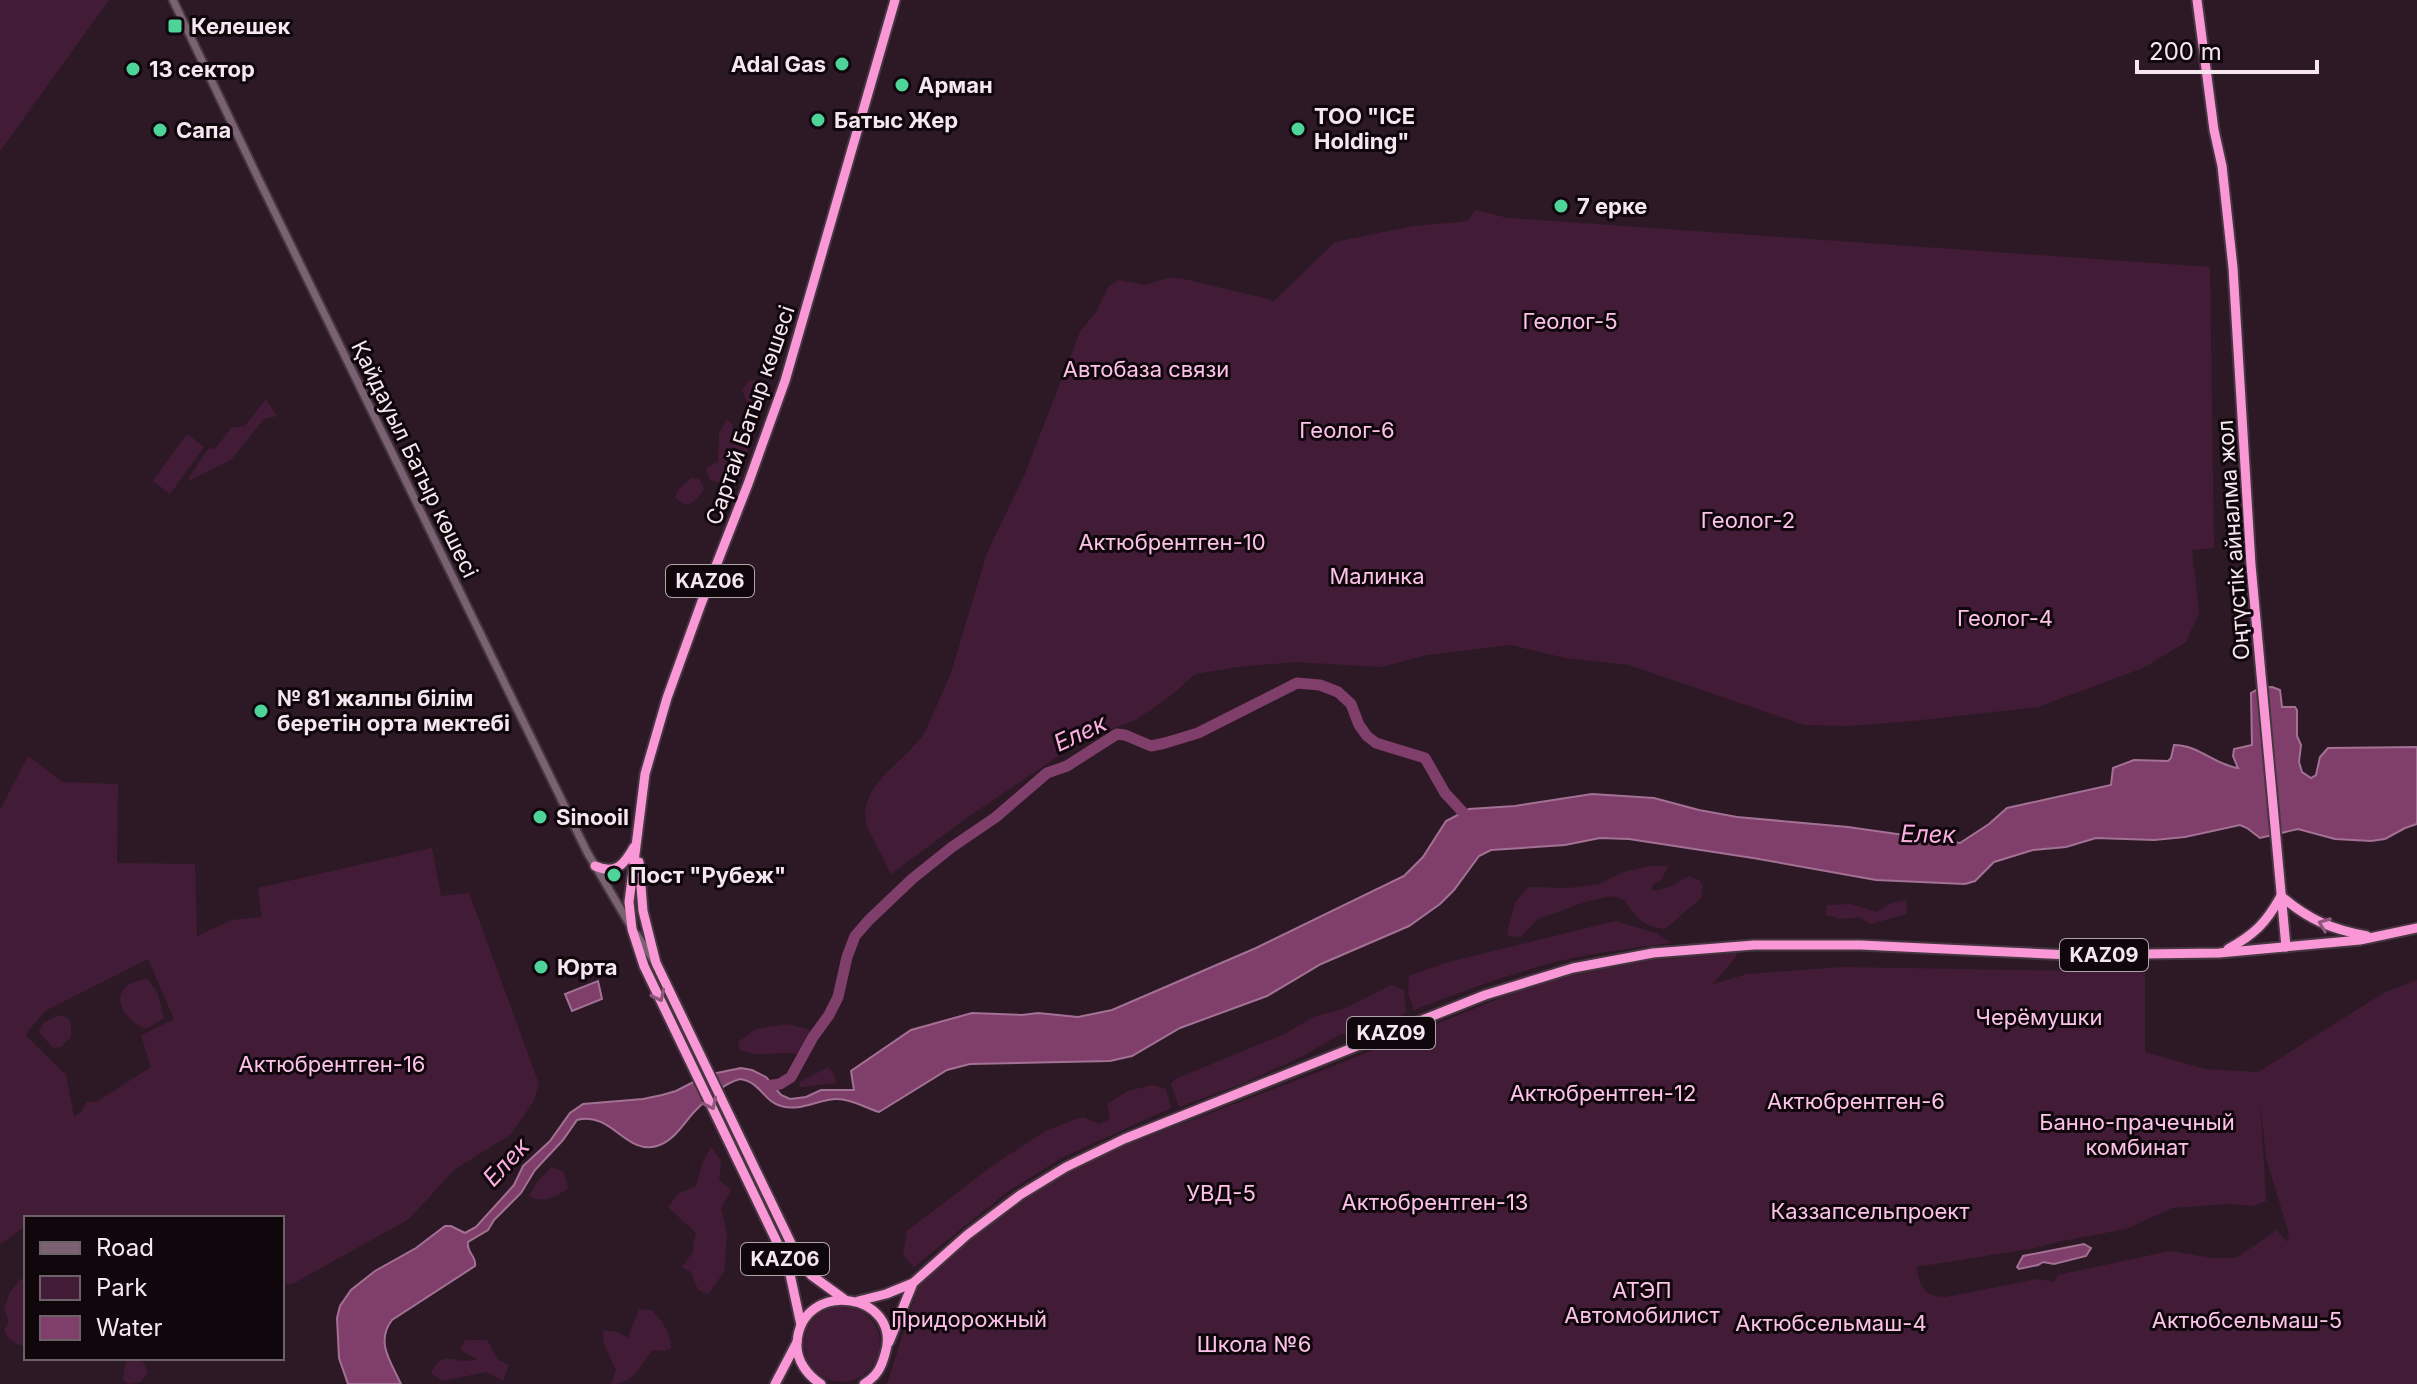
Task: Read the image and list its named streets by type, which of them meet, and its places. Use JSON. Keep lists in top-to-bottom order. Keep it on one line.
{"streets":{"highway":["Сартай Батыр көшесі","Оңтүстік айналма жол","KАZ06","KAZ09"],"street":["Қайдауыл Батыр көшесі"]},"crossings":[["Сартай Батыр көшесі","KАZ06"],["Қайдауыл Батыр көшесі","KАZ06"],["Оңтүстік айналма жол","KAZ09"],["KАZ06","KAZ09"]],"water":["Елек"],"parks":["Геолог-5","Автобаза связи","Геолог-6","Геолог-2","Актюбрентген-10","Малинка","Геолог-4","Черёмушки","Актюбрентген-16","Актюбрентген-12","Актюбрентген-6","Банно-прачечный комбинат","УВД-5","Актюбрентген-13","Каззапсельпроект","АТЭП Автомобилист","Придорожный","Актюбсельмаш-5","Актюбсельмаш-4","Школа №6"],"places":{"transit":["Келешек"],"other":["Adal Gas","13 сектор","Арман","Батыс Жер","ТОО \"ICE Holding\"","Сапа","7 ерке","№ 81 жалпы білім беретін орта мектебі","Sinooil","Пост \"Рубеж\"","Юрта"]},"legend":["Road","Park","Water"],"scale_bar":"200 m"}
